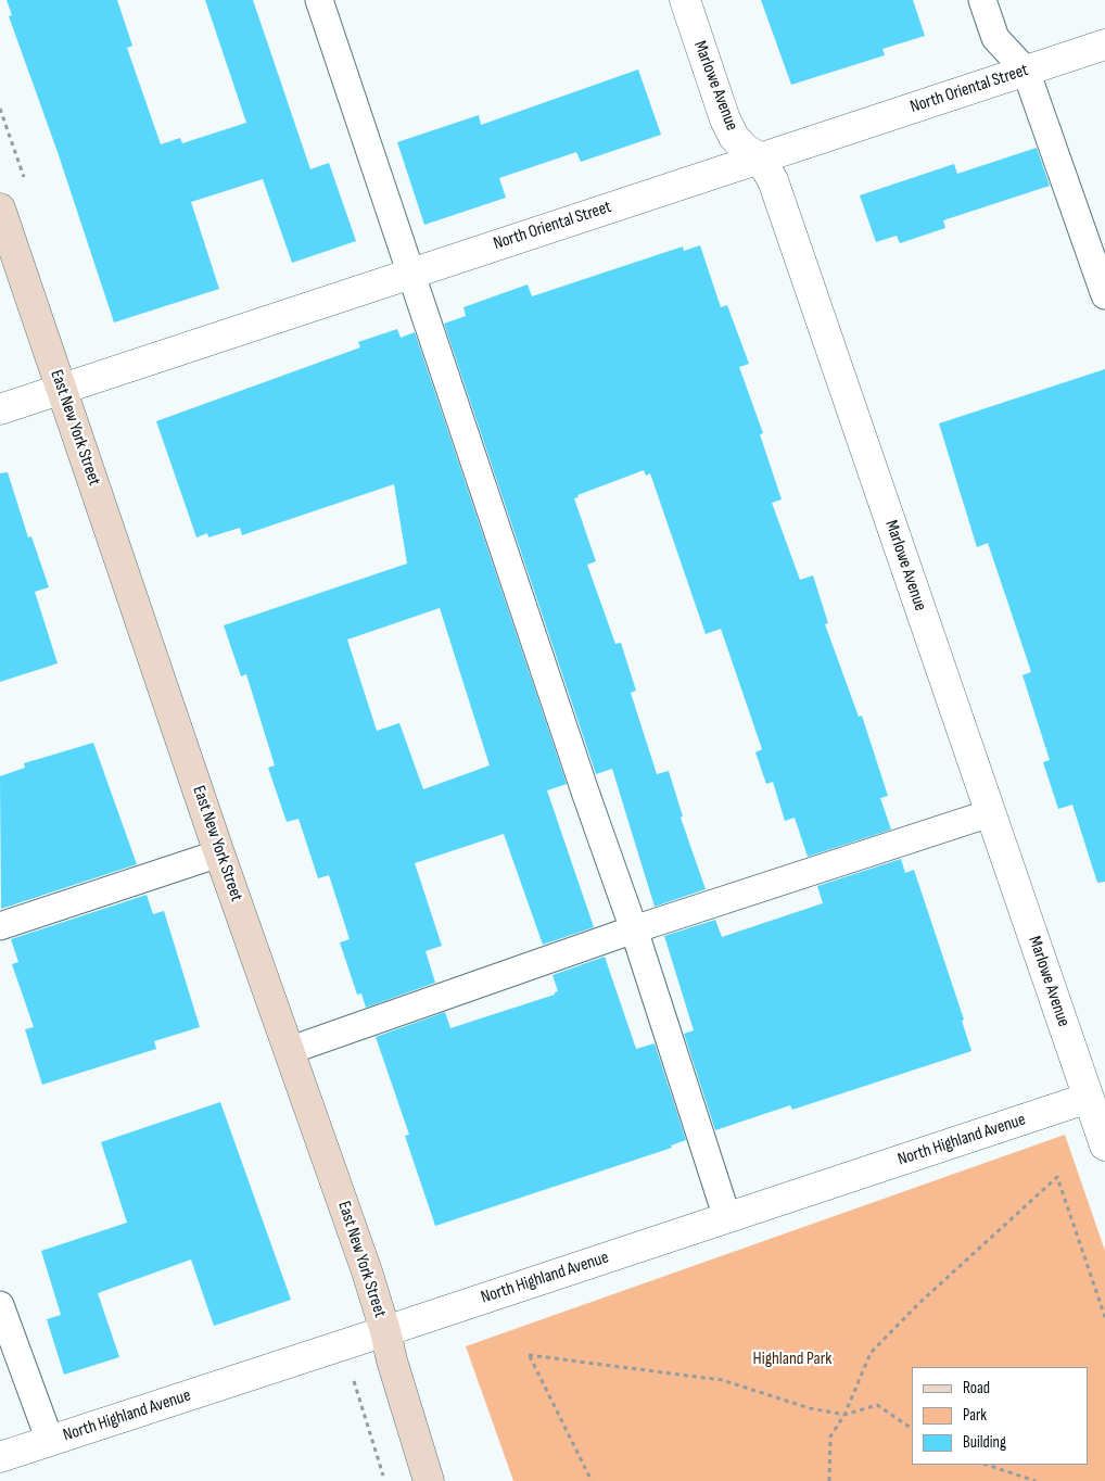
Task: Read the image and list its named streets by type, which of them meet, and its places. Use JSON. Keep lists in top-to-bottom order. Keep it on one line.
{"streets":{"main road":["East New York Street"],"street":["Marlowe Avenue","North Oriental Street","North Highland Avenue"]},"crossings":[["Marlowe Avenue","North Oriental Street"],["Marlowe Avenue","North Highland Avenue"],["North Oriental Street","East New York Street"],["East New York Street","North Highland Avenue"]],"parks":["Highland Park"],"legend":["Road","Park","Building"]}
